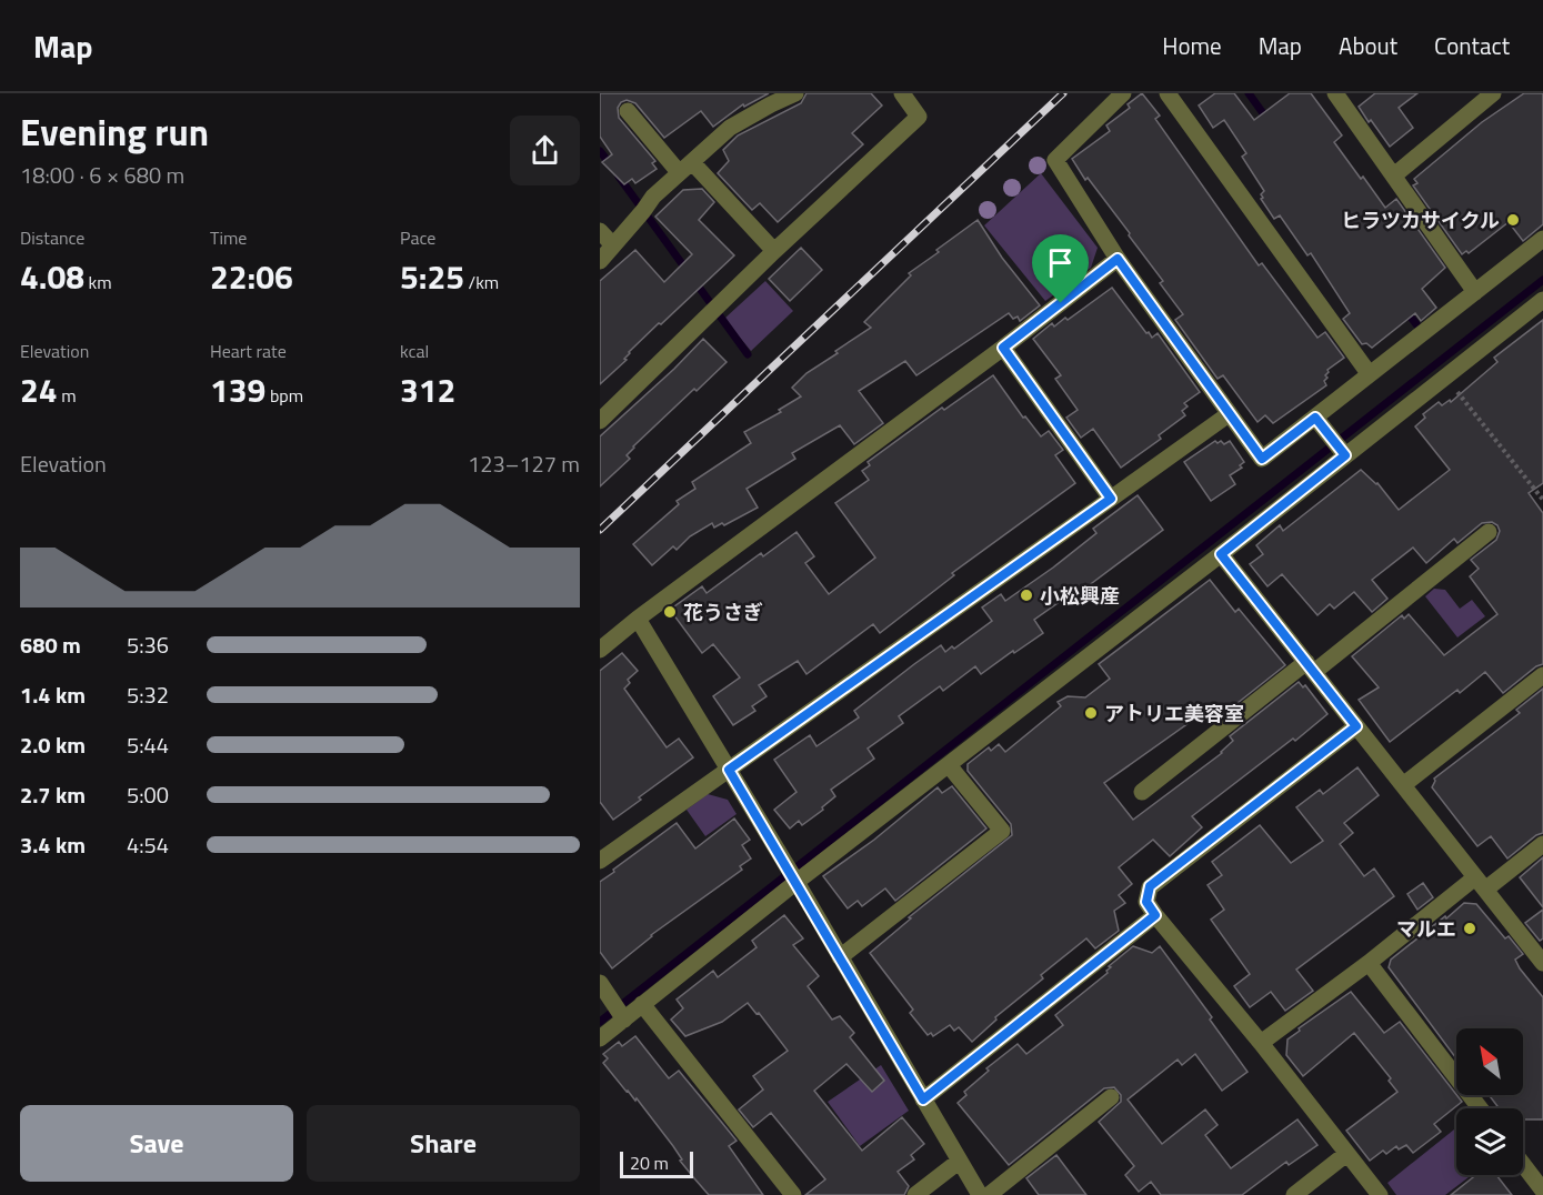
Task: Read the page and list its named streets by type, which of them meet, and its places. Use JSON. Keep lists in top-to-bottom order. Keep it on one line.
{"places":["ヒラツカサイクル","小松興産","花うさぎ","アトリエ美容室","マルエ"],"scale_bar":"20 m","north":"top left","page":{"header":"Map","nav":["Home","Map","About","Contact"],"heading":["Evening run","18:00 · 6 × 680 m"],"stats":[["Distance","4.08 km"],["Time","22:06"],["Pace","5:25 /km"],["Elevation","24 m"],["Heart rate","139 bpm"],["kcal","312"]],"chart":["Elevation","123–127 m"],"list":[{"name":"680 m","note":"5:36"},{"name":"1.4 km","note":"5:32"},{"name":"2.0 km","note":"5:44"},{"name":"2.7 km","note":"5:00"},{"name":"3.4 km","note":"4:54"}],"buttons":["Save","Share"],"scale":"20 m"}}
